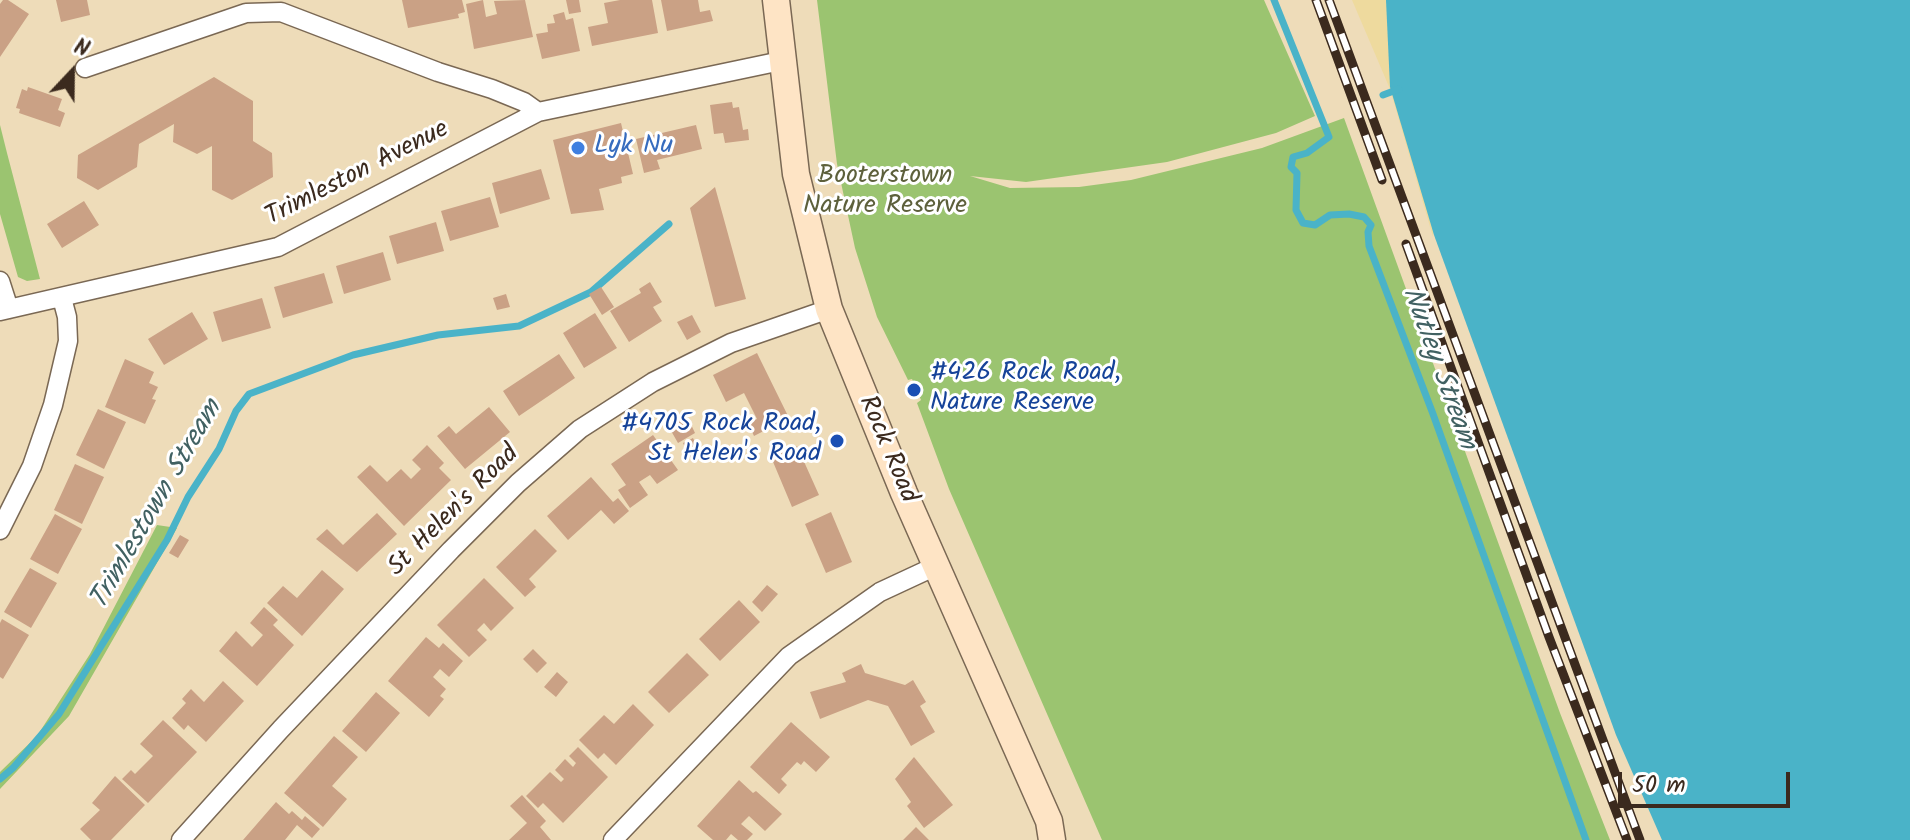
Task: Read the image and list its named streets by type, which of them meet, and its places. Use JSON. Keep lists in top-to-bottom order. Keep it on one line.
{"streets":{"main road":["Rock Road"],"street":["Trimleston Avenue","St Helen's Road"]},"crossings":[["Trimleston Avenue","Rock Road"],["Rock Road","St Helen's Road"]],"water":["Nutley Stream","Trimlestown Stream"],"parks":["Booterstown Nature Reserve"],"places":["Lyk Nu","#426 Rock Road, Nature Reserve","#4705 Rock Road, St Helen's Road"],"scale_bar":"50 m","north":"top"}
